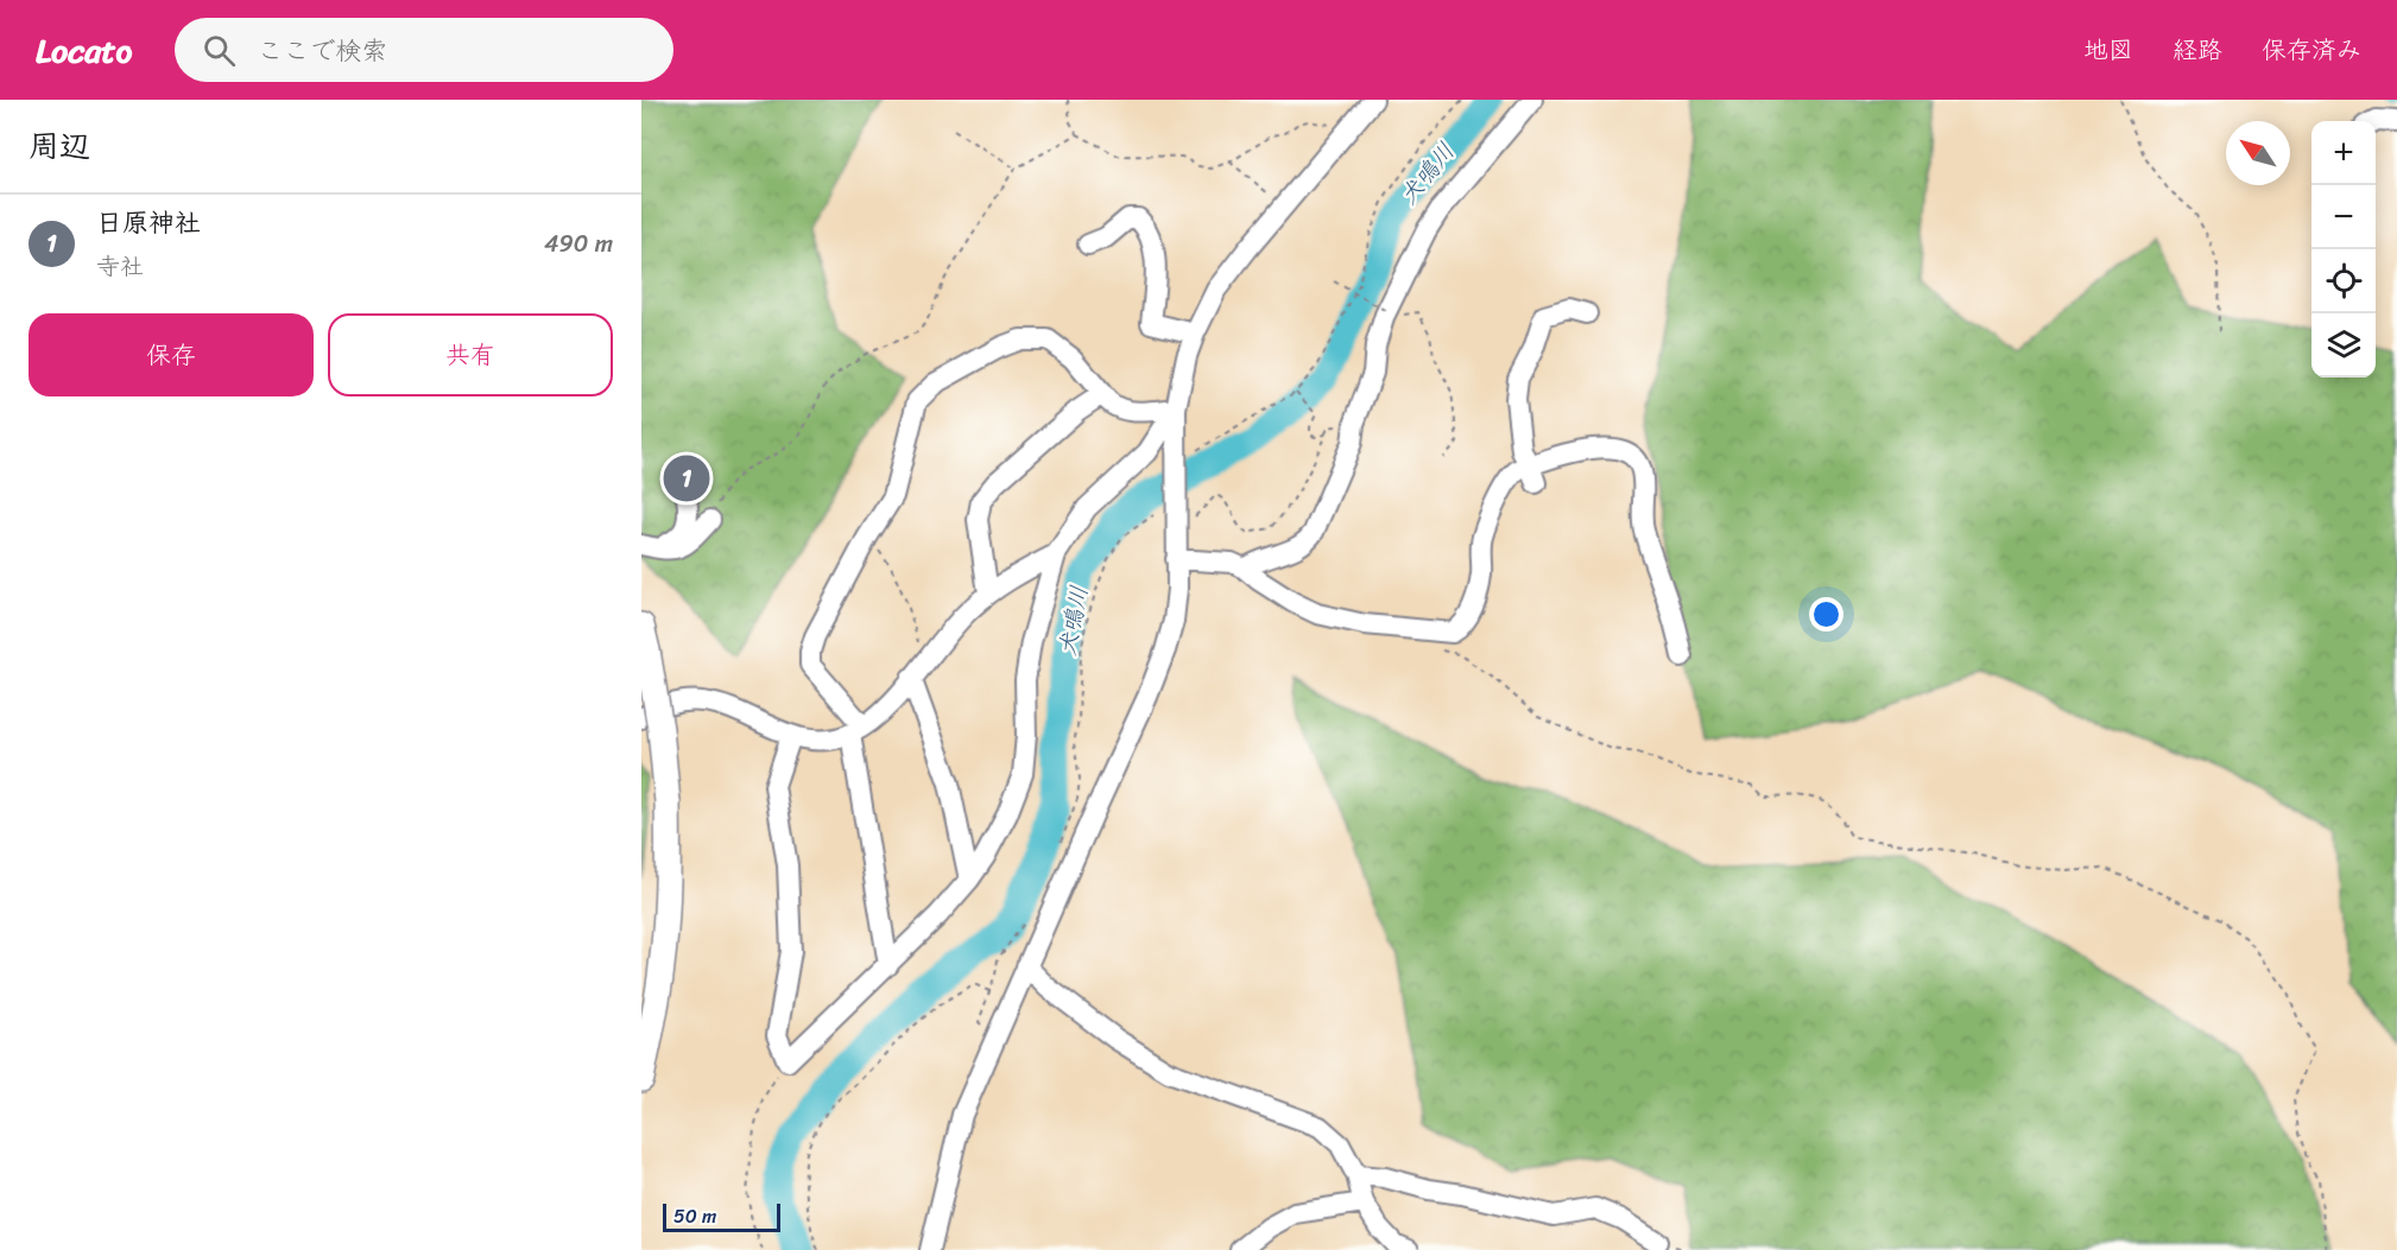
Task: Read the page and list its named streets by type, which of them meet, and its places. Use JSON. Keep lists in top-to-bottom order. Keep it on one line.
{"water":["犬鳴川"],"scale_bar":"50 m","north":"top left","page":{"header":"Locato","search":"ここで検索","nav":["地図","経路","保存済み"],"heading":"周辺","map_buttons":["+","−"],"list":[{"mark":"1","name":"日原神社","note":"寺社","value":"490 m"}],"buttons":["保存","共有"],"pins":"1","scale":"50 m"}}
